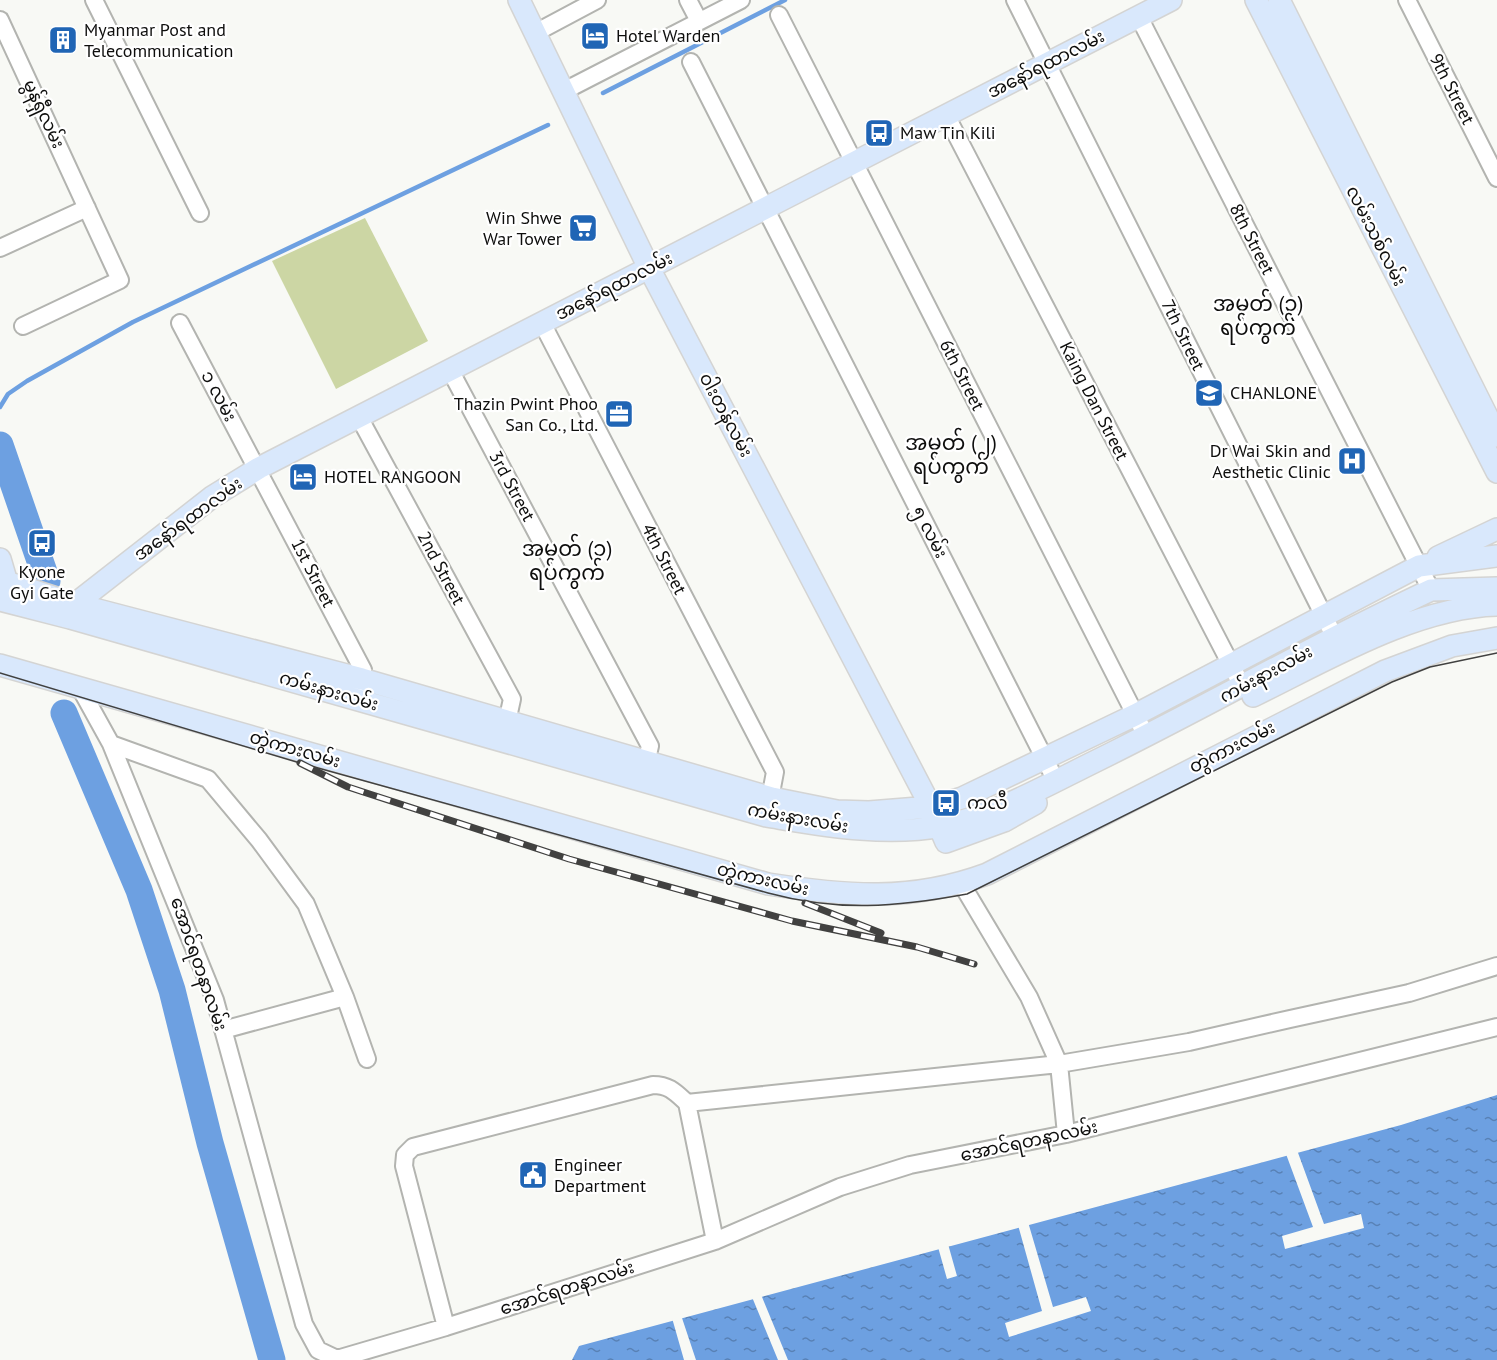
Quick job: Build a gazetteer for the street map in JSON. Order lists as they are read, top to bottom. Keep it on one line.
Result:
{"streets":{"main road":["အနော်ရထာလမ်း","လမ်းသစ်လမ်း","ဝါးတန်လမ်း","ကမ်းနားလမ်း","တွဲကားလမ်း"],"street":["9th Street","မွန်ရှီလမ်း","8th Street","7th Street","6th Street","၁ လမ်း","Kaing Dan Street","3rd Street","၅ လမ်း","4th Street","2nd Street","1st Street","အောင်ရတနာလမ်း"]},"crossings":[["အနော်ရထာလမ်း","8th Street"],["အနော်ရထာလမ်း","7th Street"],["အနော်ရထာလမ်း","6th Street"],["အနော်ရထာလမ်း","၁ လမ်း"],["အနော်ရထာလမ်း","Kaing Dan Street"],["အနော်ရထာလမ်း","ဝါးတန်လမ်း"],["အနော်ရထာလမ်း","3rd Street"],["အနော်ရထာလမ်း","၅ လမ်း"],["အနော်ရထာလမ်း","4th Street"],["အနော်ရထာလမ်း","2nd Street"],["အနော်ရထာလမ်း","1st Street"],["အနော်ရထာလမ်း","ကမ်းနားလမ်း"],["8th Street","ကမ်းနားလမ်း"],["7th Street","ကမ်းနားလမ်း"],["6th Street","ကမ်းနားလမ်း"],["၁ လမ်း","1st Street"],["Kaing Dan Street","ကမ်းနားလမ်း"],["ဝါးတန်လမ်း","ကမ်းနားလမ်း"],["3rd Street","ကမ်းနားလမ်း"],["၅ လမ်း","ကမ်းနားလမ်း"],["4th Street","ကမ်းနားလမ်း"],["2nd Street","ကမ်းနားလမ်း"],["1st Street","ကမ်းနားလမ်း"],["တွဲကားလမ်း","အောင်ရတနာလမ်း"]],"districts":["အမှတ် (၃) ရပ်ကွက်","အမှတ် (၂) ရပ်ကွက်","အမှတ် (၁) ရပ်ကွက်"],"places":{"hotel":["Hotel Warden","HOTEL RANGOON"],"building":["Myanmar Post and Telecommunication"],"bus stop":["Maw Tin Kili","Kyone Gyi Gate","ကလီ"],"supermarket":["Win Shwe War Tower"],"school or university":["CHANLONE"],"office":["Thazin Pwint Phoo San Co., Ltd."],"hospital":["Dr Wai Skin and Aesthetic Clinic"],"public building":["Engineer Department"]}}
